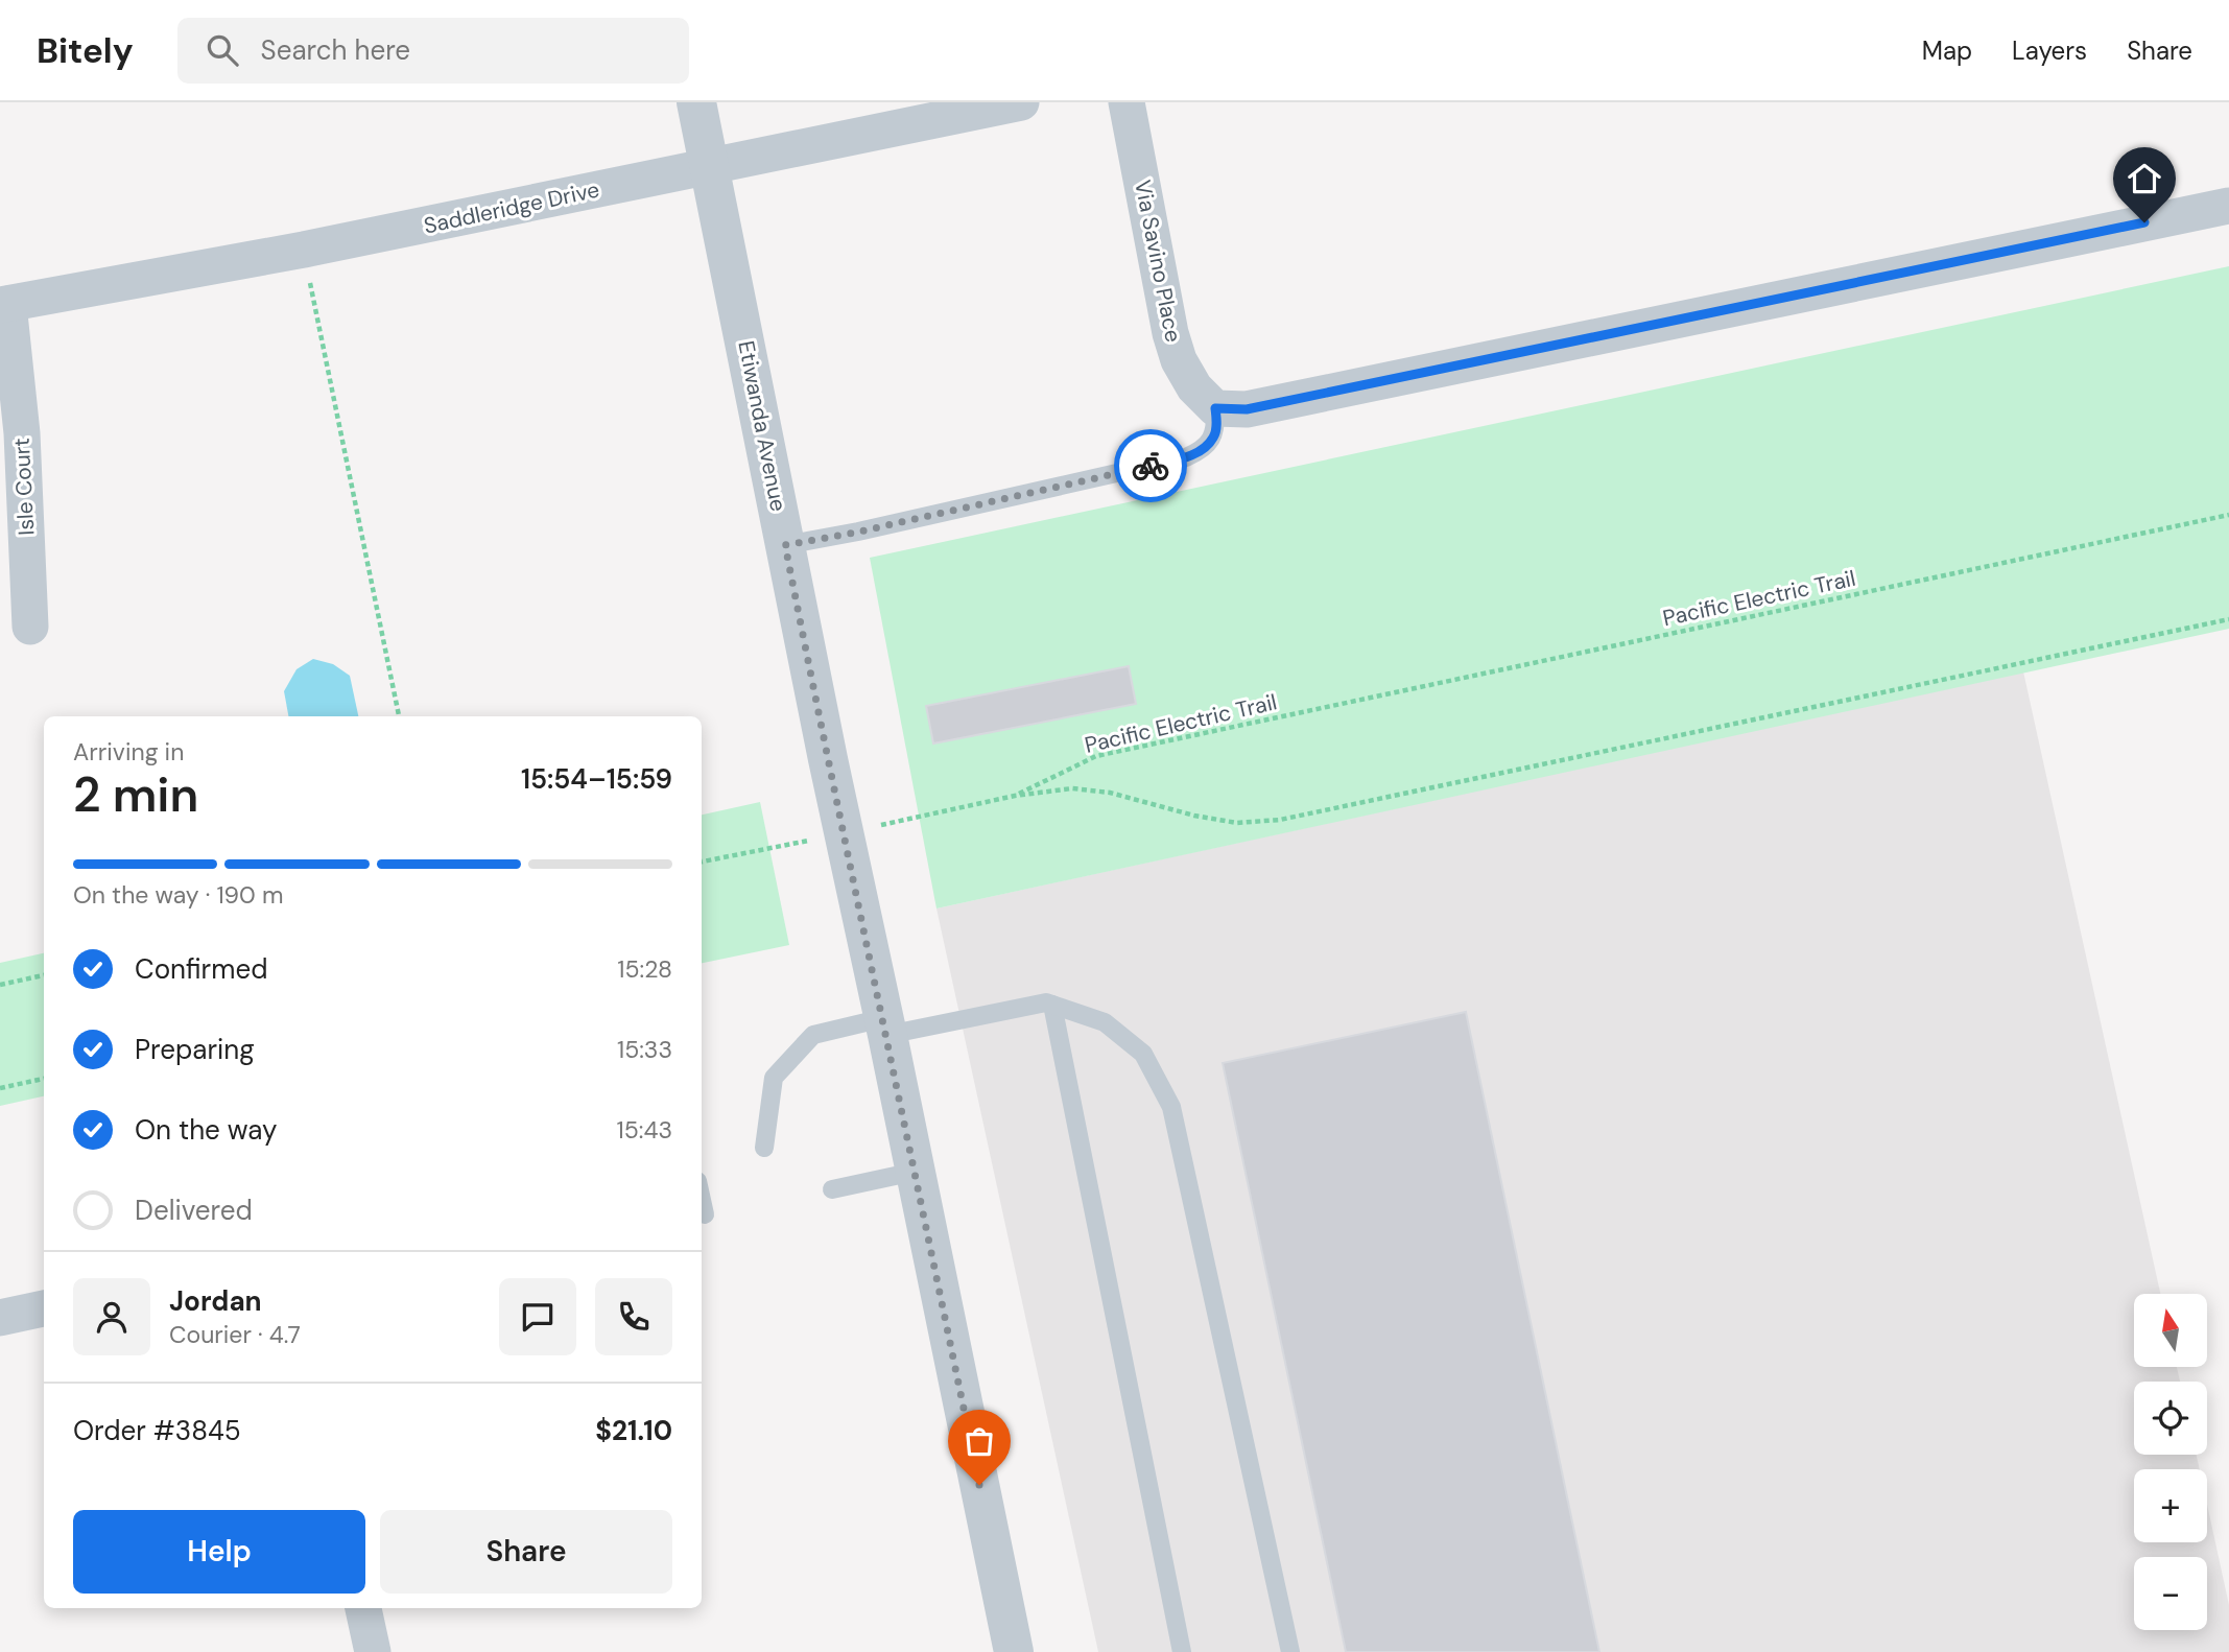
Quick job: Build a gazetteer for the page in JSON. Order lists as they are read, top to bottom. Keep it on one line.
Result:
{"streets":{"street":["Saddleridge Drive","Via Savino Place","Etiwanda Avenue","Isle Court"],"path":["Pacific Electric Trail"]},"crossings":[["Saddleridge Drive","Etiwanda Avenue"],["Saddleridge Drive","Isle Court"]],"north":"top","page":{"header":"Bitely","search":"Search here","nav":["Map","Layers","Share"],"heading":["2 min","Arriving in","15:54–15:59"],"panel":["Jordan","Courier · 4.7","Order #3845","$21.10"],"bar":"On the way · 190 m","list":[["Confirmed","15:28"],["Preparing","15:33"],["On the way","15:43"],"Delivered"],"map_buttons":["+","−"],"buttons":["Help","Share"]}}
